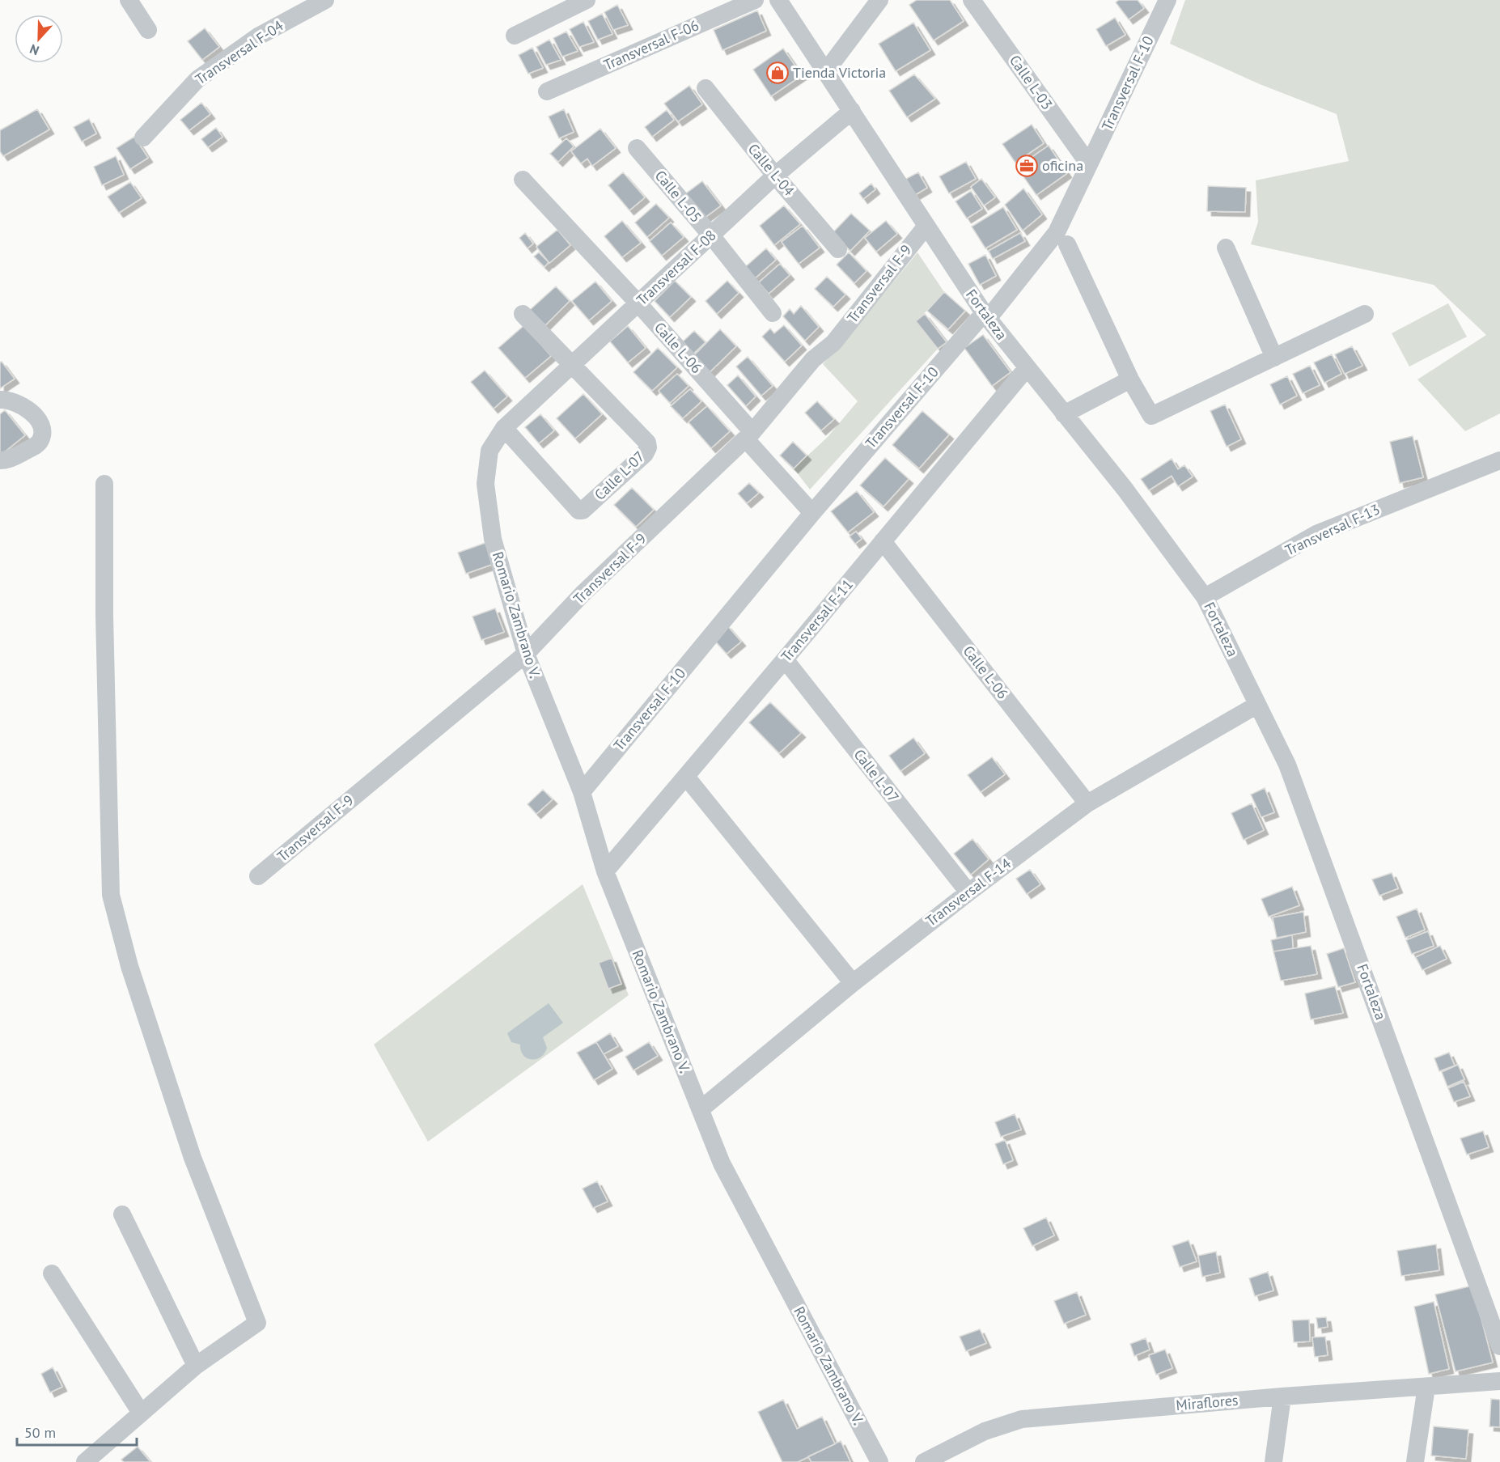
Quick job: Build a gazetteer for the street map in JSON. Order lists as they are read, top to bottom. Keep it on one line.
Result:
{"streets":{"street":["Transversal F-06","Transversal F-04","Calle L-03","Transversal F-10","Calle L-04","Calle L-05","Transversal F-08","Transversal F-9","Fortaleza","Calle L-06","Calle L-07","Transversal F-13","Romario Zambrano V.","Transversal F-11","Transversal F-14","Miraflores"]},"crossings":[["Calle L-03","Transversal F-10"],["Transversal F-10","Fortaleza"],["Transversal F-10","Calle L-06"],["Transversal F-10","Romario Zambrano V."],["Calle L-04","Transversal F-08"],["Calle L-05","Transversal F-08"],["Transversal F-08","Fortaleza"],["Transversal F-08","Calle L-06"],["Transversal F-08","Calle L-07"],["Transversal F-08","Romario Zambrano V."],["Transversal F-9","Fortaleza"],["Transversal F-9","Calle L-06"],["Transversal F-9","Romario Zambrano V."],["Fortaleza","Transversal F-13"],["Fortaleza","Transversal F-11"],["Fortaleza","Transversal F-14"],["Calle L-06","Transversal F-11"],["Calle L-06","Transversal F-14"],["Calle L-07","Romario Zambrano V."],["Calle L-07","Transversal F-11"],["Calle L-07","Transversal F-14"],["Romario Zambrano V.","Transversal F-11"],["Romario Zambrano V.","Transversal F-14"]],"places":{"shop":["Tienda Victoria"],"office":["oficina"]},"scale_bar":"50 m","north":"bottom"}
